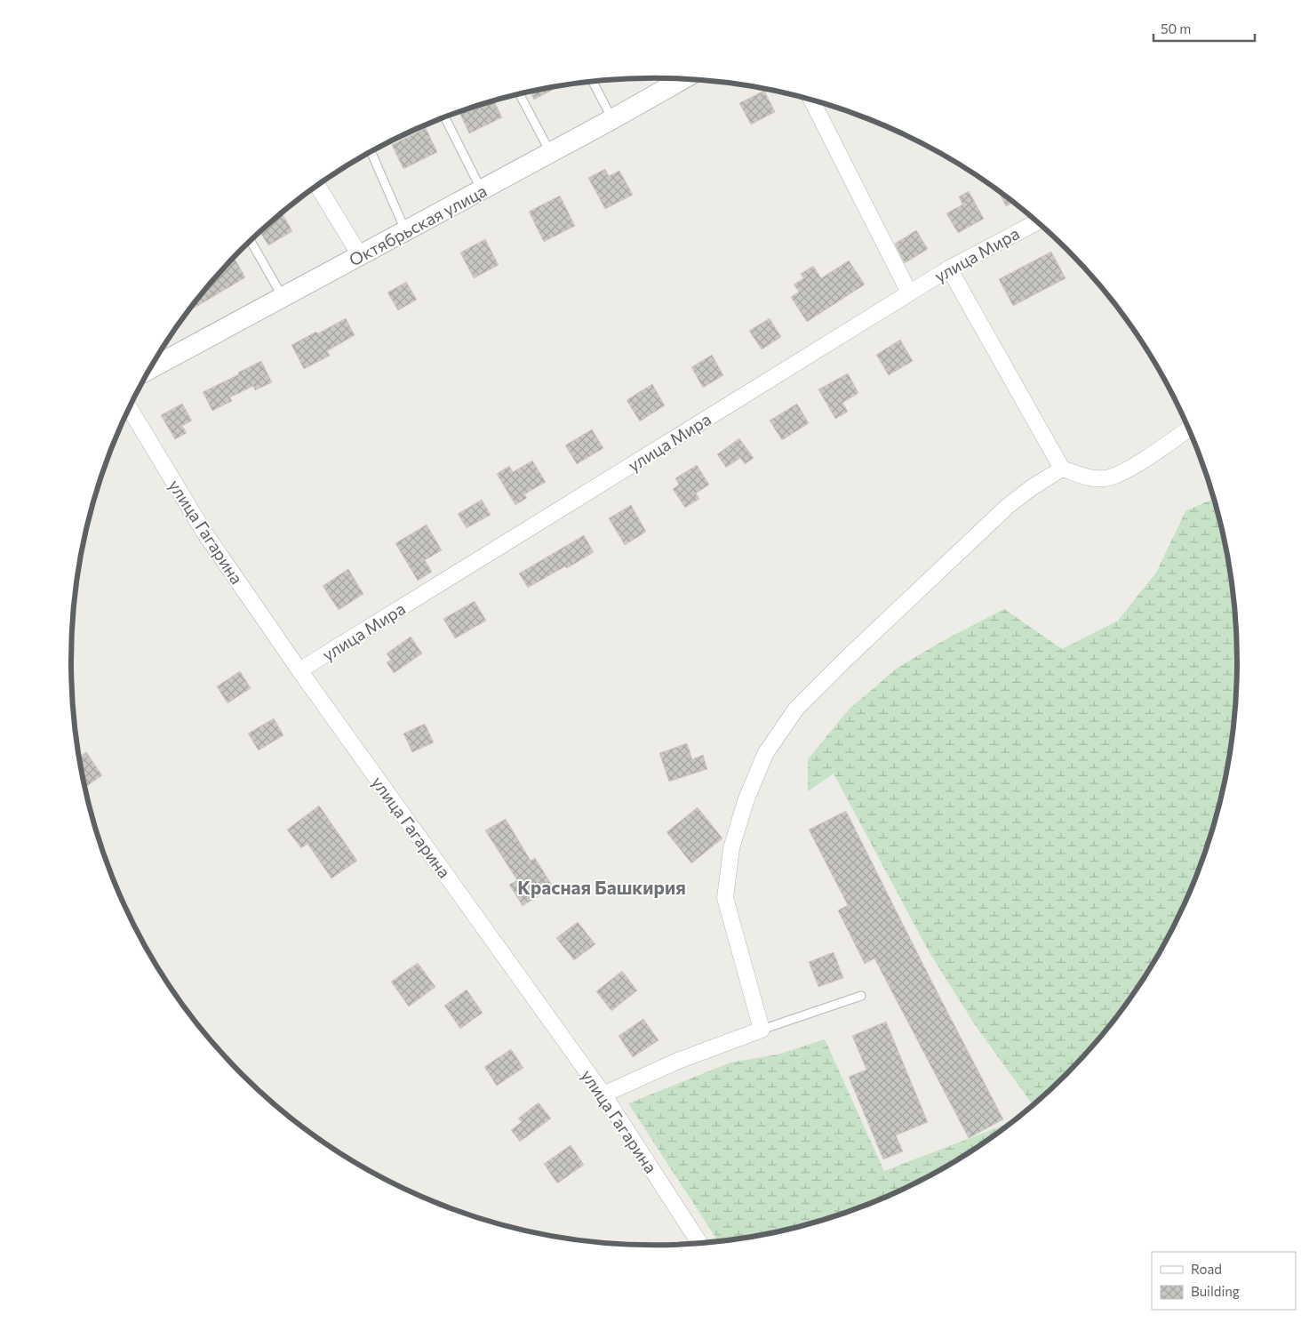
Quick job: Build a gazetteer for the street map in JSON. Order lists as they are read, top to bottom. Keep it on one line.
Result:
{"streets":{"street":["Октябрьская улица","улица Мира","улица Гагарина"]},"crossings":[["улица Мира","улица Гагарина"]],"districts":["Красная Башкирия"],"legend":["Road","Building"],"scale_bar":"50 m"}
